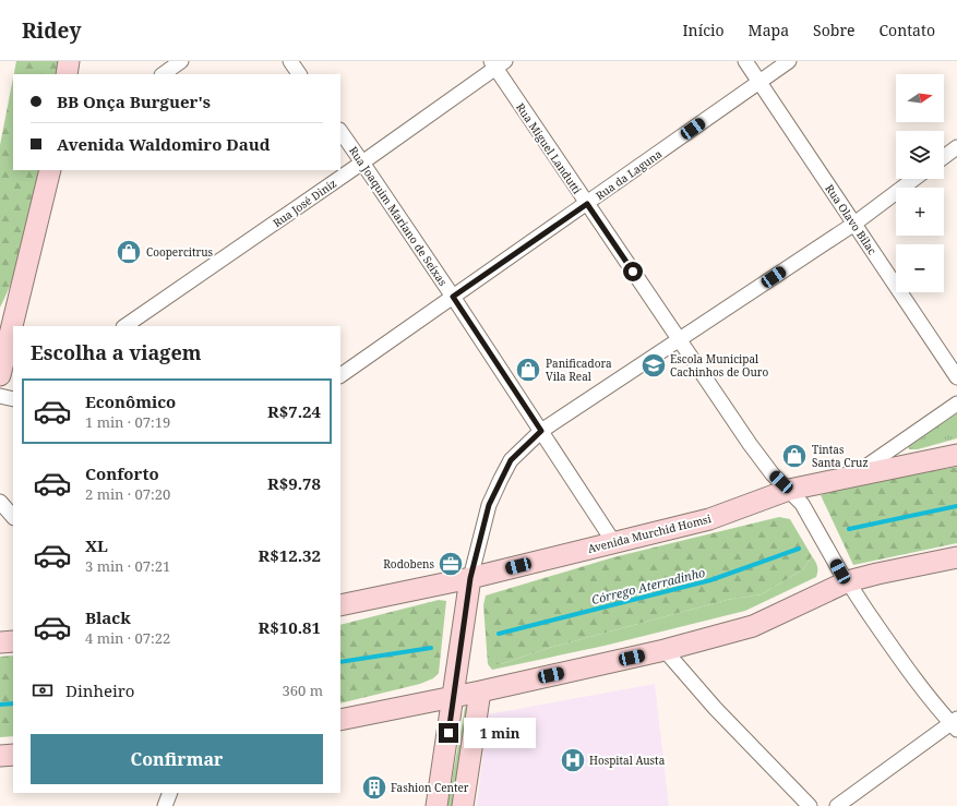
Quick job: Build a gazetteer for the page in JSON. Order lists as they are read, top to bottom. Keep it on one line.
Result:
{"streets":{"main road":["Avenida Murchid Homsi"],"street":["Rua Miguel Landutti","Rua da Laguna","Rua José Diniz","Rua Joaquim Mariano de Seixas","Rua Olavo Bilac"]},"crossings":[["Rua Miguel Landutti","Rua da Laguna"],["Rua Miguel Landutti","Rua José Diniz"],["Rua Miguel Landutti","Avenida Murchid Homsi"],["Rua da Laguna","Rua Joaquim Mariano de Seixas"],["Rua da Laguna","Rua Olavo Bilac"],["Rua José Diniz","Rua Joaquim Mariano de Seixas"],["Rua Joaquim Mariano de Seixas","Avenida Murchid Homsi"]],"water":["Córrego Aterradinho"],"places":{"shop":["Coopercitrus","Panificadora Vila Real","Tintas Santa Cruz"],"school or university":["Escola Municipal Cachinhos de Ouro"],"office":["Rodobens"],"hospital":["Hospital Austa"],"building":["Fashion Center"]},"north":"right","page":{"header":"Ridey","nav":["Início","Mapa","Sobre","Contato"],"map_buttons":["+","−"],"banner":["BB Onça Burguer's","Avenida Waldomiro Daud"],"heading":"Escolha a viagem","list":[{"name":"Econômico","note":"1 min · 07:19","value":"R$7.24"},{"name":"Conforto","note":"2 min · 07:20","value":"R$9.78"},{"name":"XL","note":"3 min · 07:21","value":"R$12.32"},{"name":"Black","note":"4 min · 07:22","value":"R$10.81"}],"pay":["Dinheiro","360 m"],"bubble":"1 min","buttons":"Confirmar"}}
